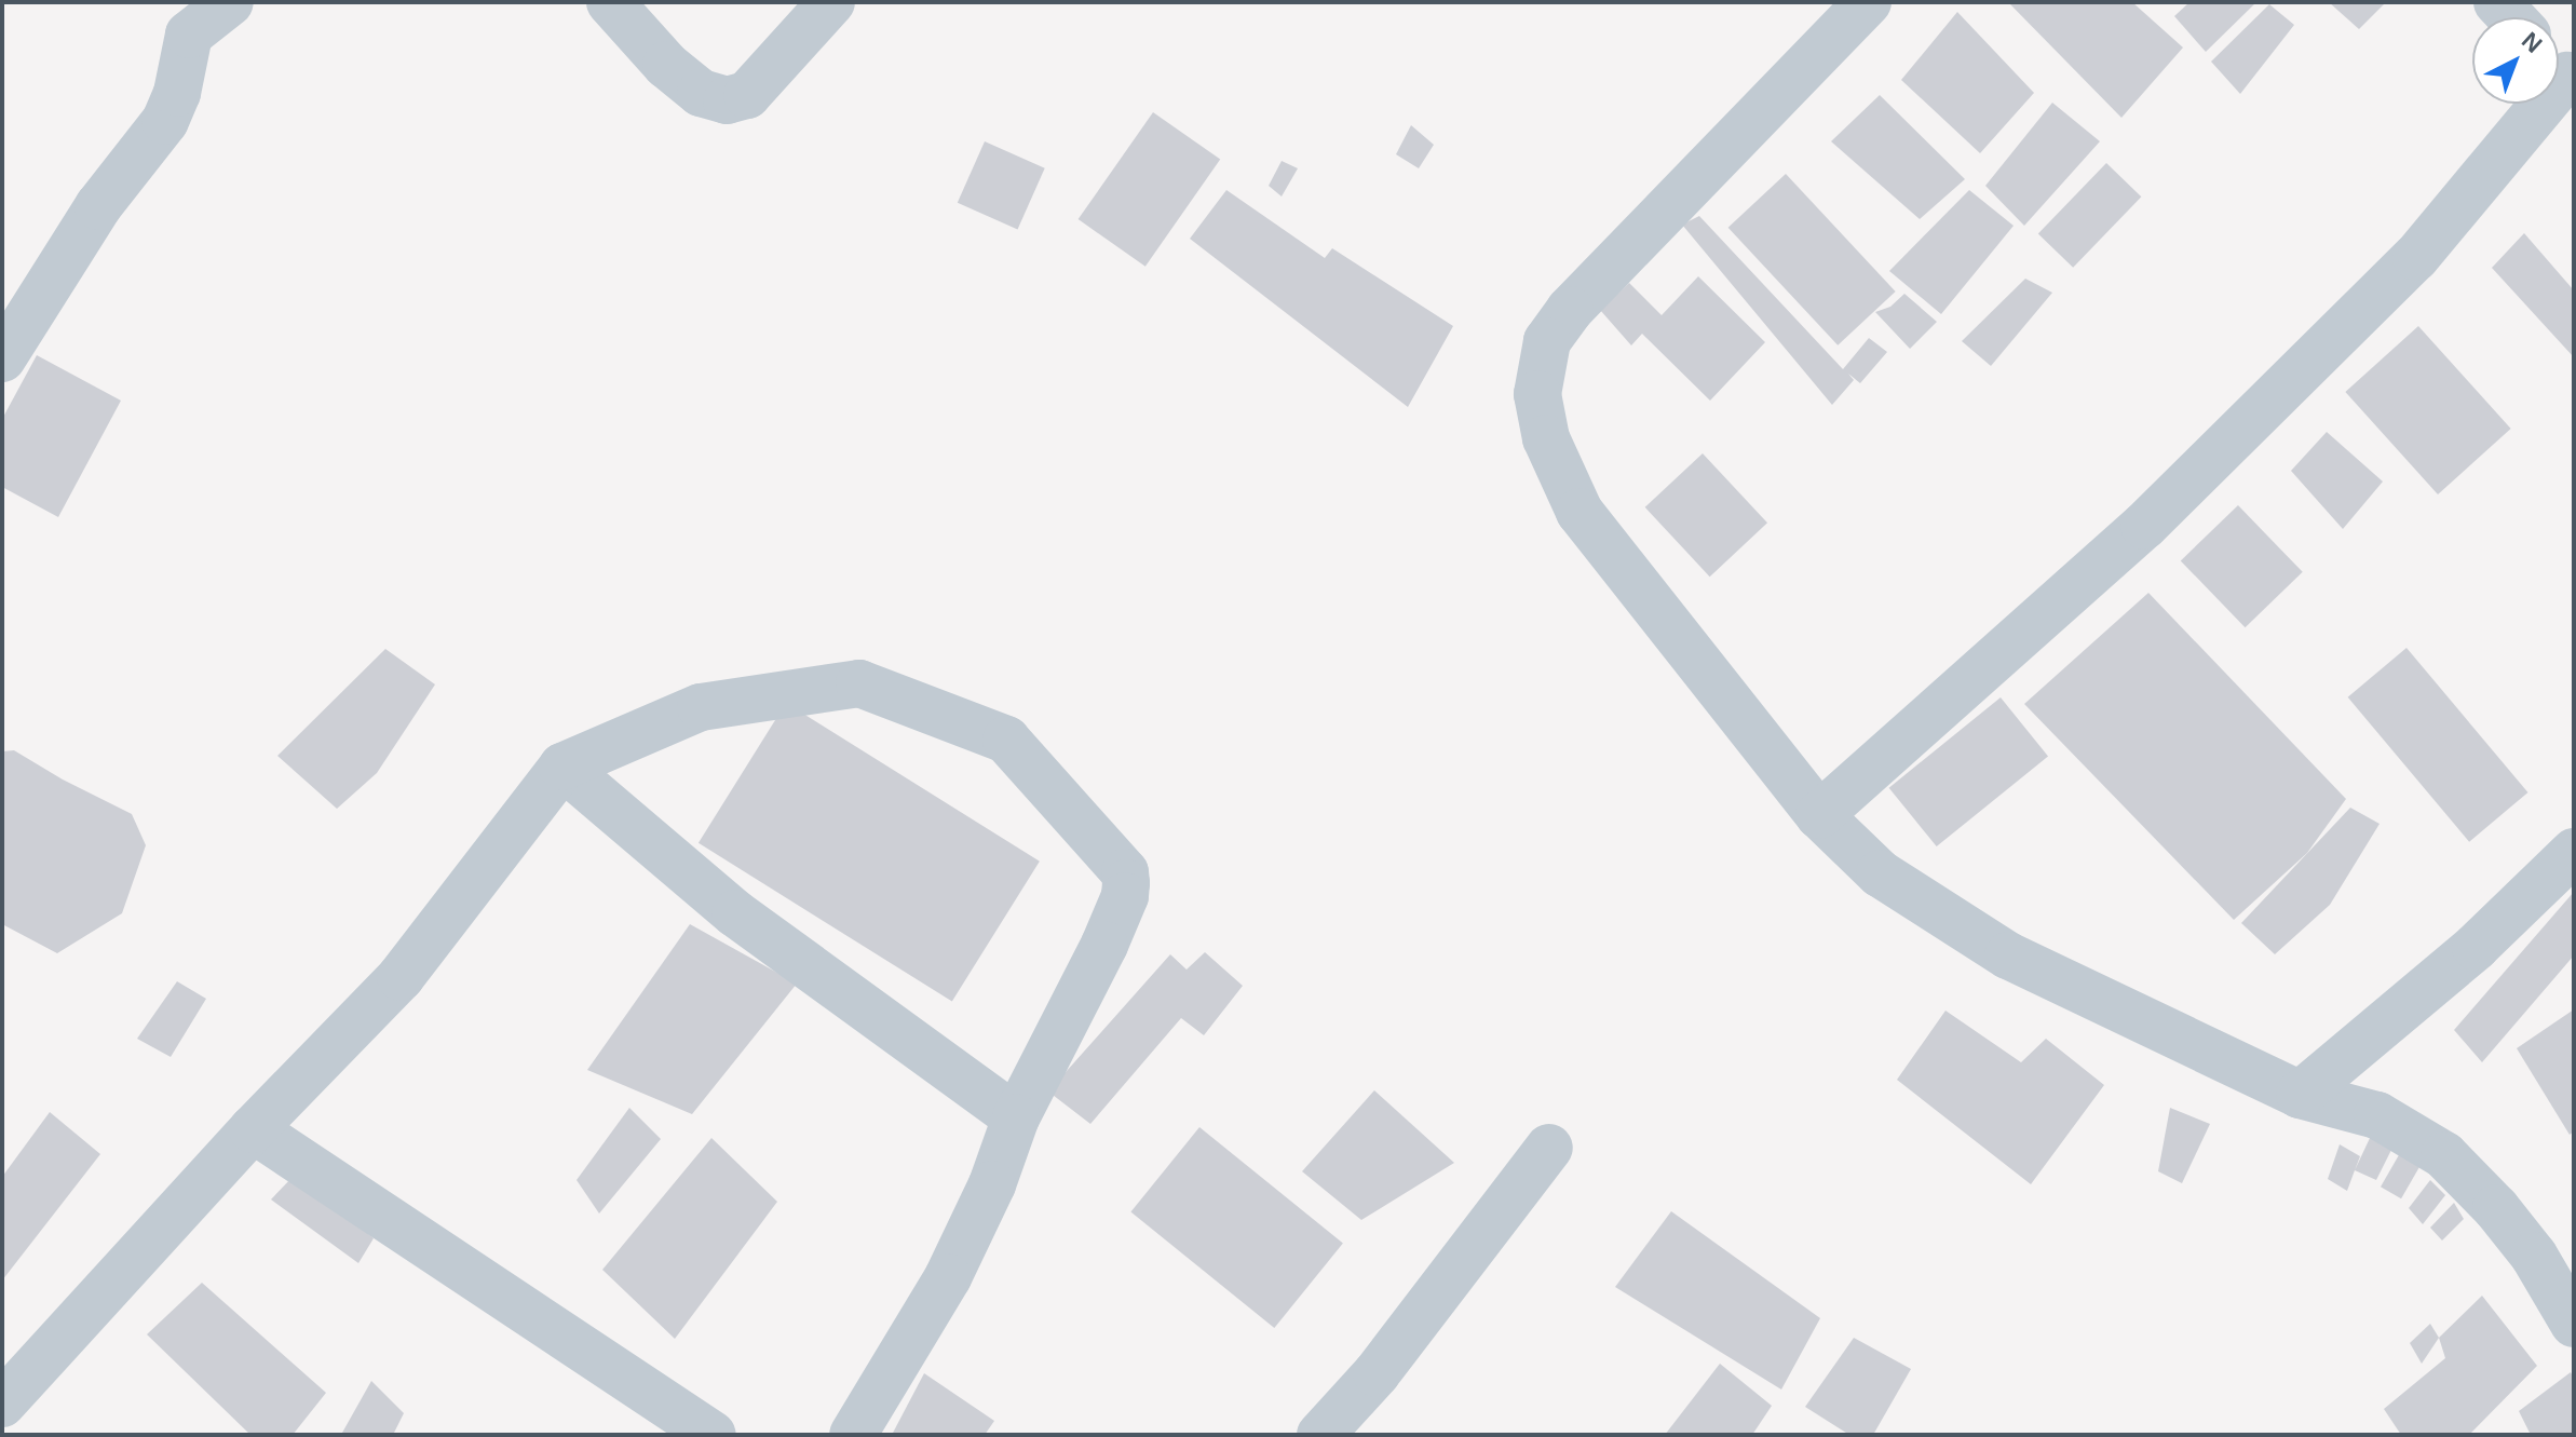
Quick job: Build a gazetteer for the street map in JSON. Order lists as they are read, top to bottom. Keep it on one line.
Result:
{"north":"top right"}
